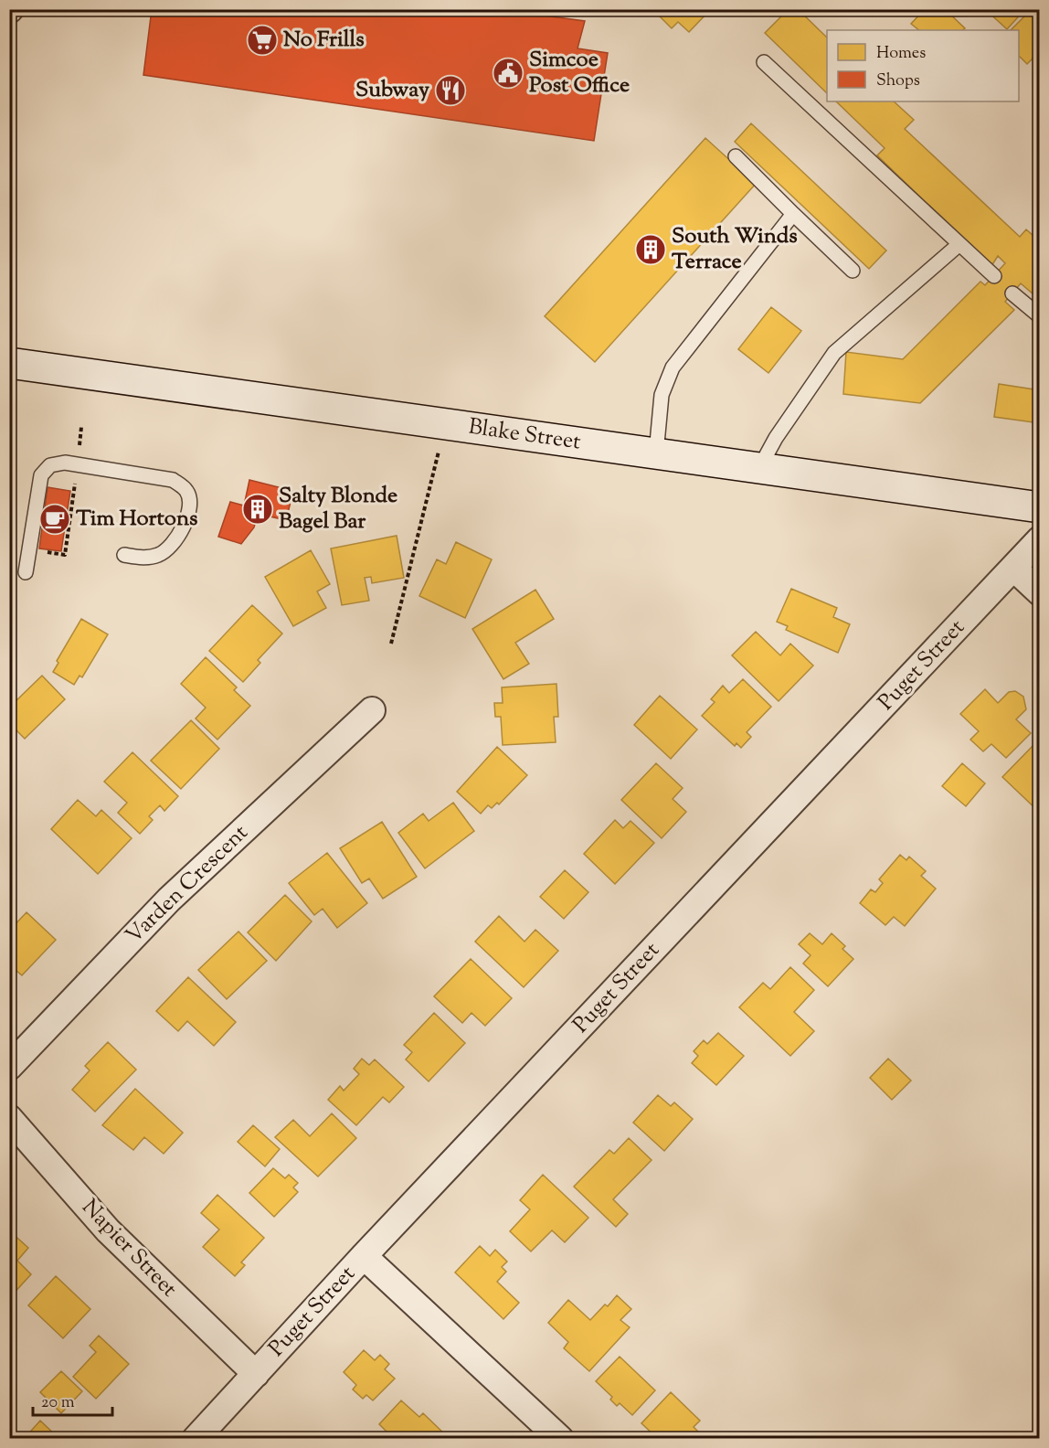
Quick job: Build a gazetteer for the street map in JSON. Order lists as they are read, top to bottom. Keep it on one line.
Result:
{"streets":{"main road":["Blake Street"],"street":["Puget Street","Varden Crescent","Napier Street"]},"crossings":[["Puget Street","Napier Street"]],"places":{"supermarket":["No Frills"],"public building":["Simcoe Post Office"],"restaurant":["Subway"],"building":["South Winds Terrace","Salty Blonde Bagel Bar"],"cafe":["Tim Hortons"]},"legend":["Homes","Shops"],"scale_bar":"20 m"}
